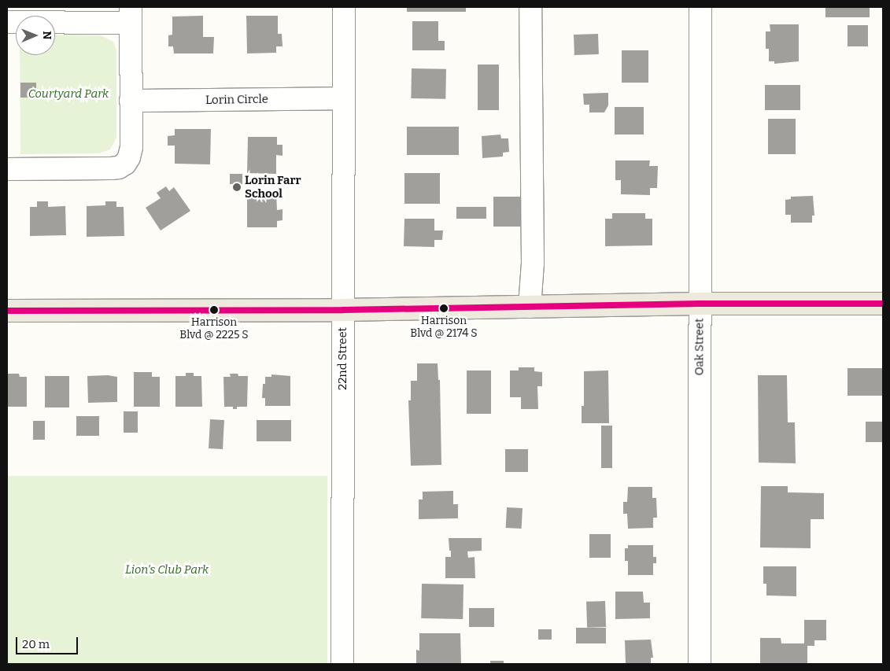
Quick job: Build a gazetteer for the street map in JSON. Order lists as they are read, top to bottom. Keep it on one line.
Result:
{"streets":{"street":["Lorin Circle","Oak Street","22nd Street"]},"crossings":[["Lorin Circle","22nd Street"]],"parks":["Courtyard Park","Lion's Club Park"],"places":["Lorin Farr School","Harrison Blvd @ 2174 S","Harrison Blvd @ 2225 S"],"scale_bar":"20 m","north":"right"}
